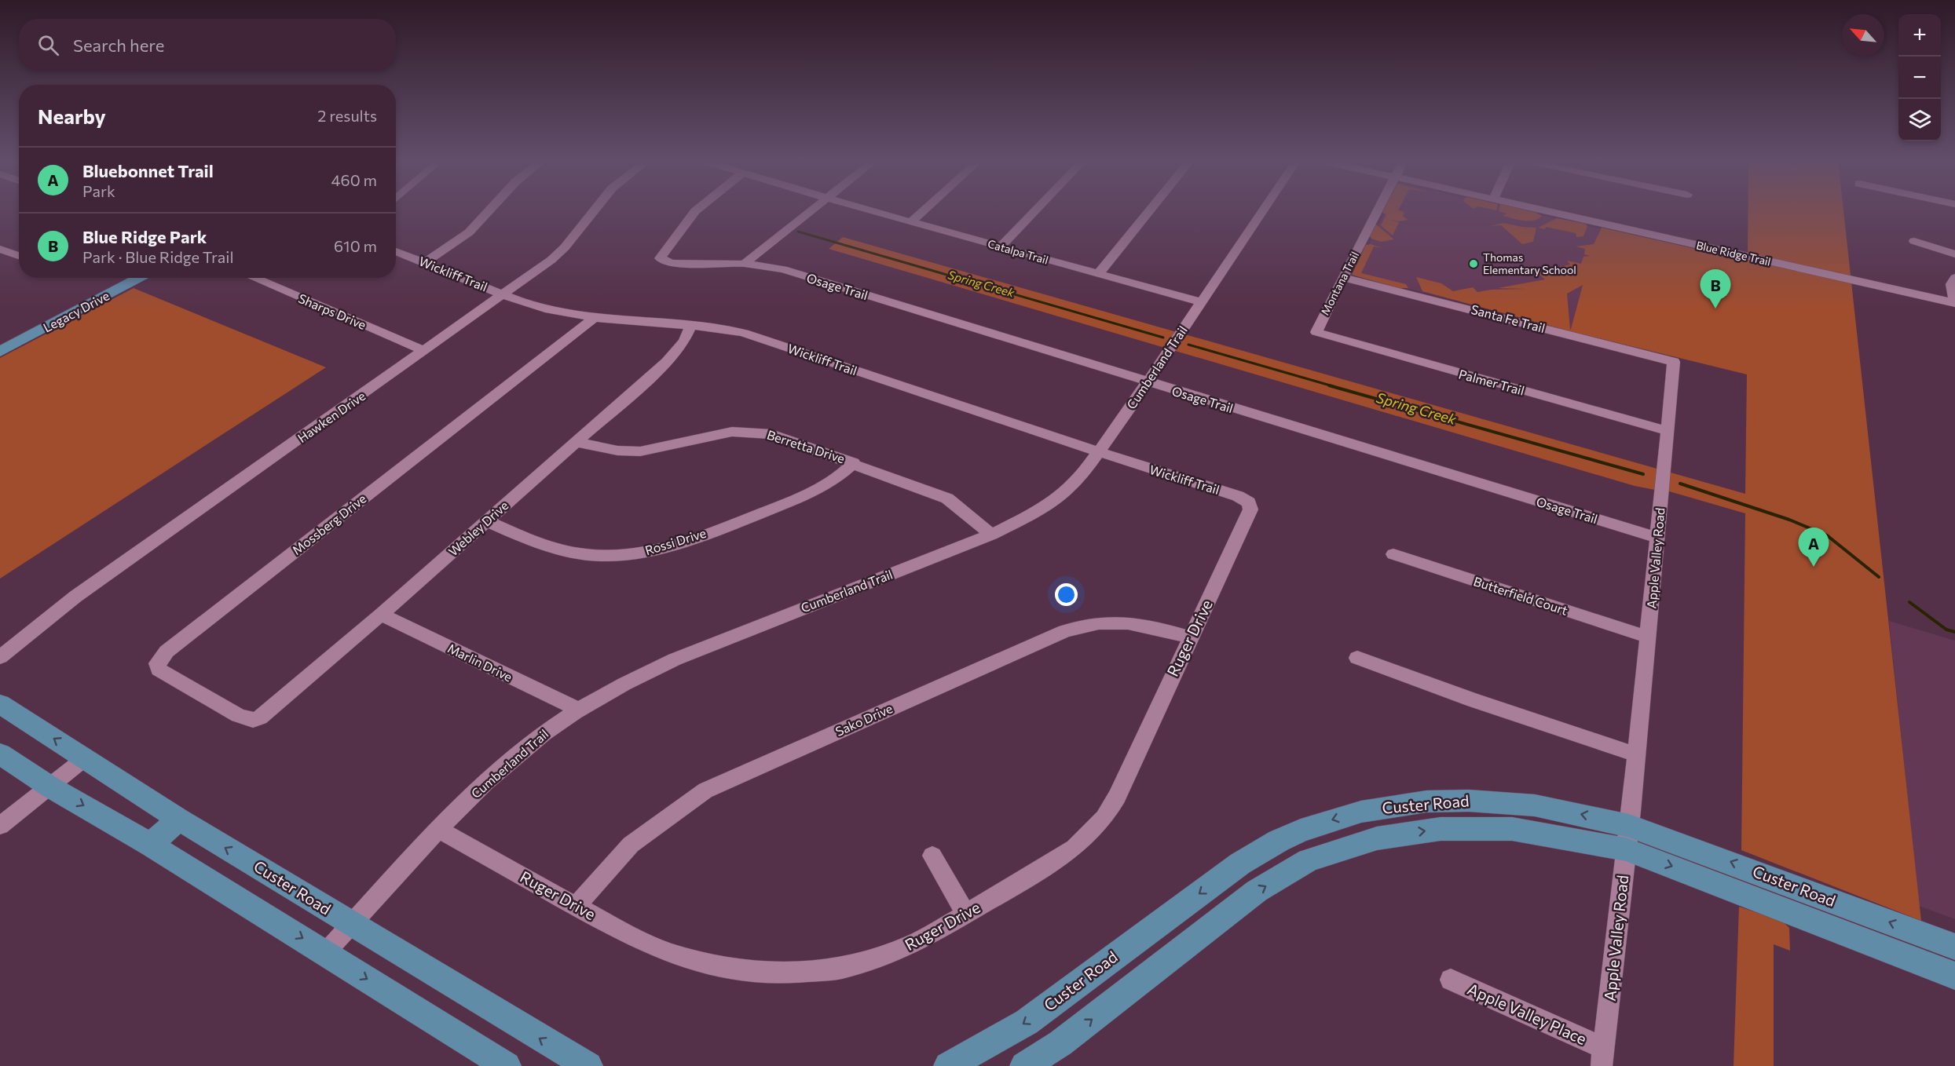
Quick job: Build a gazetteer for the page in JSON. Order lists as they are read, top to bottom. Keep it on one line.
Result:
{"streets":{"main road":["Legacy Drive","Custer Road"],"street":["Catalpa Trail","Blue Ridge Trail","Wickliff Trail","Montana Trail","Osage Trail","Sharps Drive","Santa Fe Trail","Cumberland Trail","Palmer Trail","Hawken Drive","Berretta Drive","Mossberg Drive","Webley Drive","Rossi Drive","Apple Valley Road","Butterfield Court","Ruger Drive","Marlin Drive","Sako Drive","Apple Valley Place"]},"crossings":[["Catalpa Trail","Cumberland Trail"],["Wickliff Trail","Cumberland Trail"],["Wickliff Trail","Hawken Drive"],["Wickliff Trail","Mossberg Drive"],["Wickliff Trail","Webley Drive"],["Wickliff Trail","Ruger Drive"],["Montana Trail","Santa Fe Trail"],["Montana Trail","Palmer Trail"],["Osage Trail","Cumberland Trail"],["Osage Trail","Apple Valley Road"],["Sharps Drive","Hawken Drive"],["Santa Fe Trail","Apple Valley Road"],["Cumberland Trail","Berretta Drive"],["Cumberland Trail","Ruger Drive"],["Cumberland Trail","Marlin Drive"],["Cumberland Trail","Custer Road"],["Palmer Trail","Apple Valley Road"],["Berretta Drive","Webley Drive"],["Berretta Drive","Rossi Drive"],["Mossberg Drive","Webley Drive"],["Webley Drive","Rossi Drive"],["Webley Drive","Marlin Drive"],["Apple Valley Road","Butterfield Court"],["Apple Valley Road","Custer Road"],["Apple Valley Road","Apple Valley Place"],["Ruger Drive","Sako Drive"]],"water":["Spring Creek"],"places":["Thomas Elementary School"],"north":"top left","page":{"map_buttons":["+","−"],"search":"Search here","heading":["Nearby","2 results"],"list":[{"mark":"A","name":"Bluebonnet Trail","note":"Park","value":"460 m"},{"mark":"B","name":"Blue Ridge Park","note":"Park · Blue Ridge Trail","value":"610 m"}],"pins":["B","A"]}}
